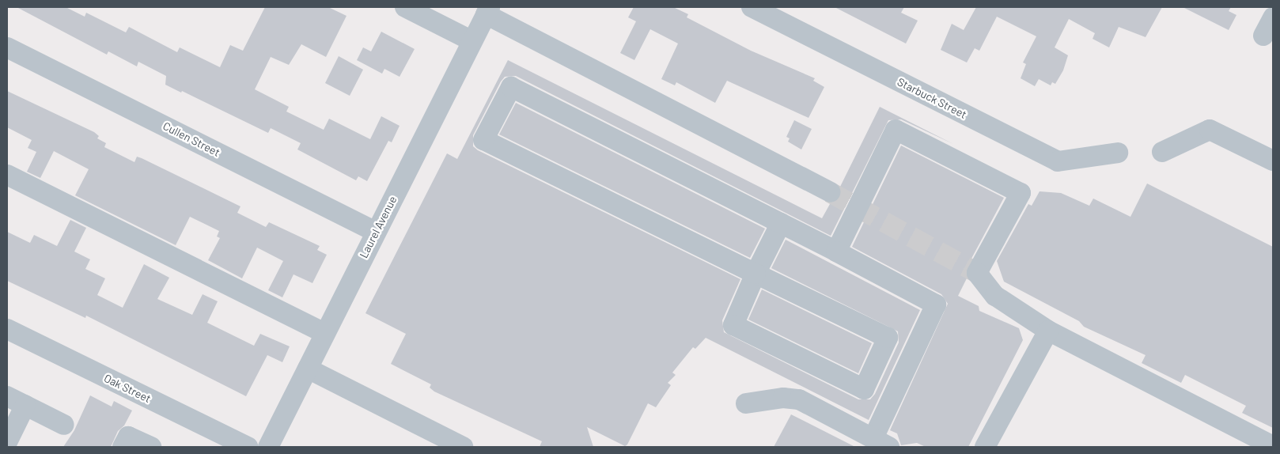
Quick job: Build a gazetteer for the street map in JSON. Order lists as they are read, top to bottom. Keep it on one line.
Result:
{"streets":{"street":["Starbuck Street","Cullen Street","Laurel Avenue","Oak Street"]},"crossings":[["Cullen Street","Laurel Avenue"]]}
